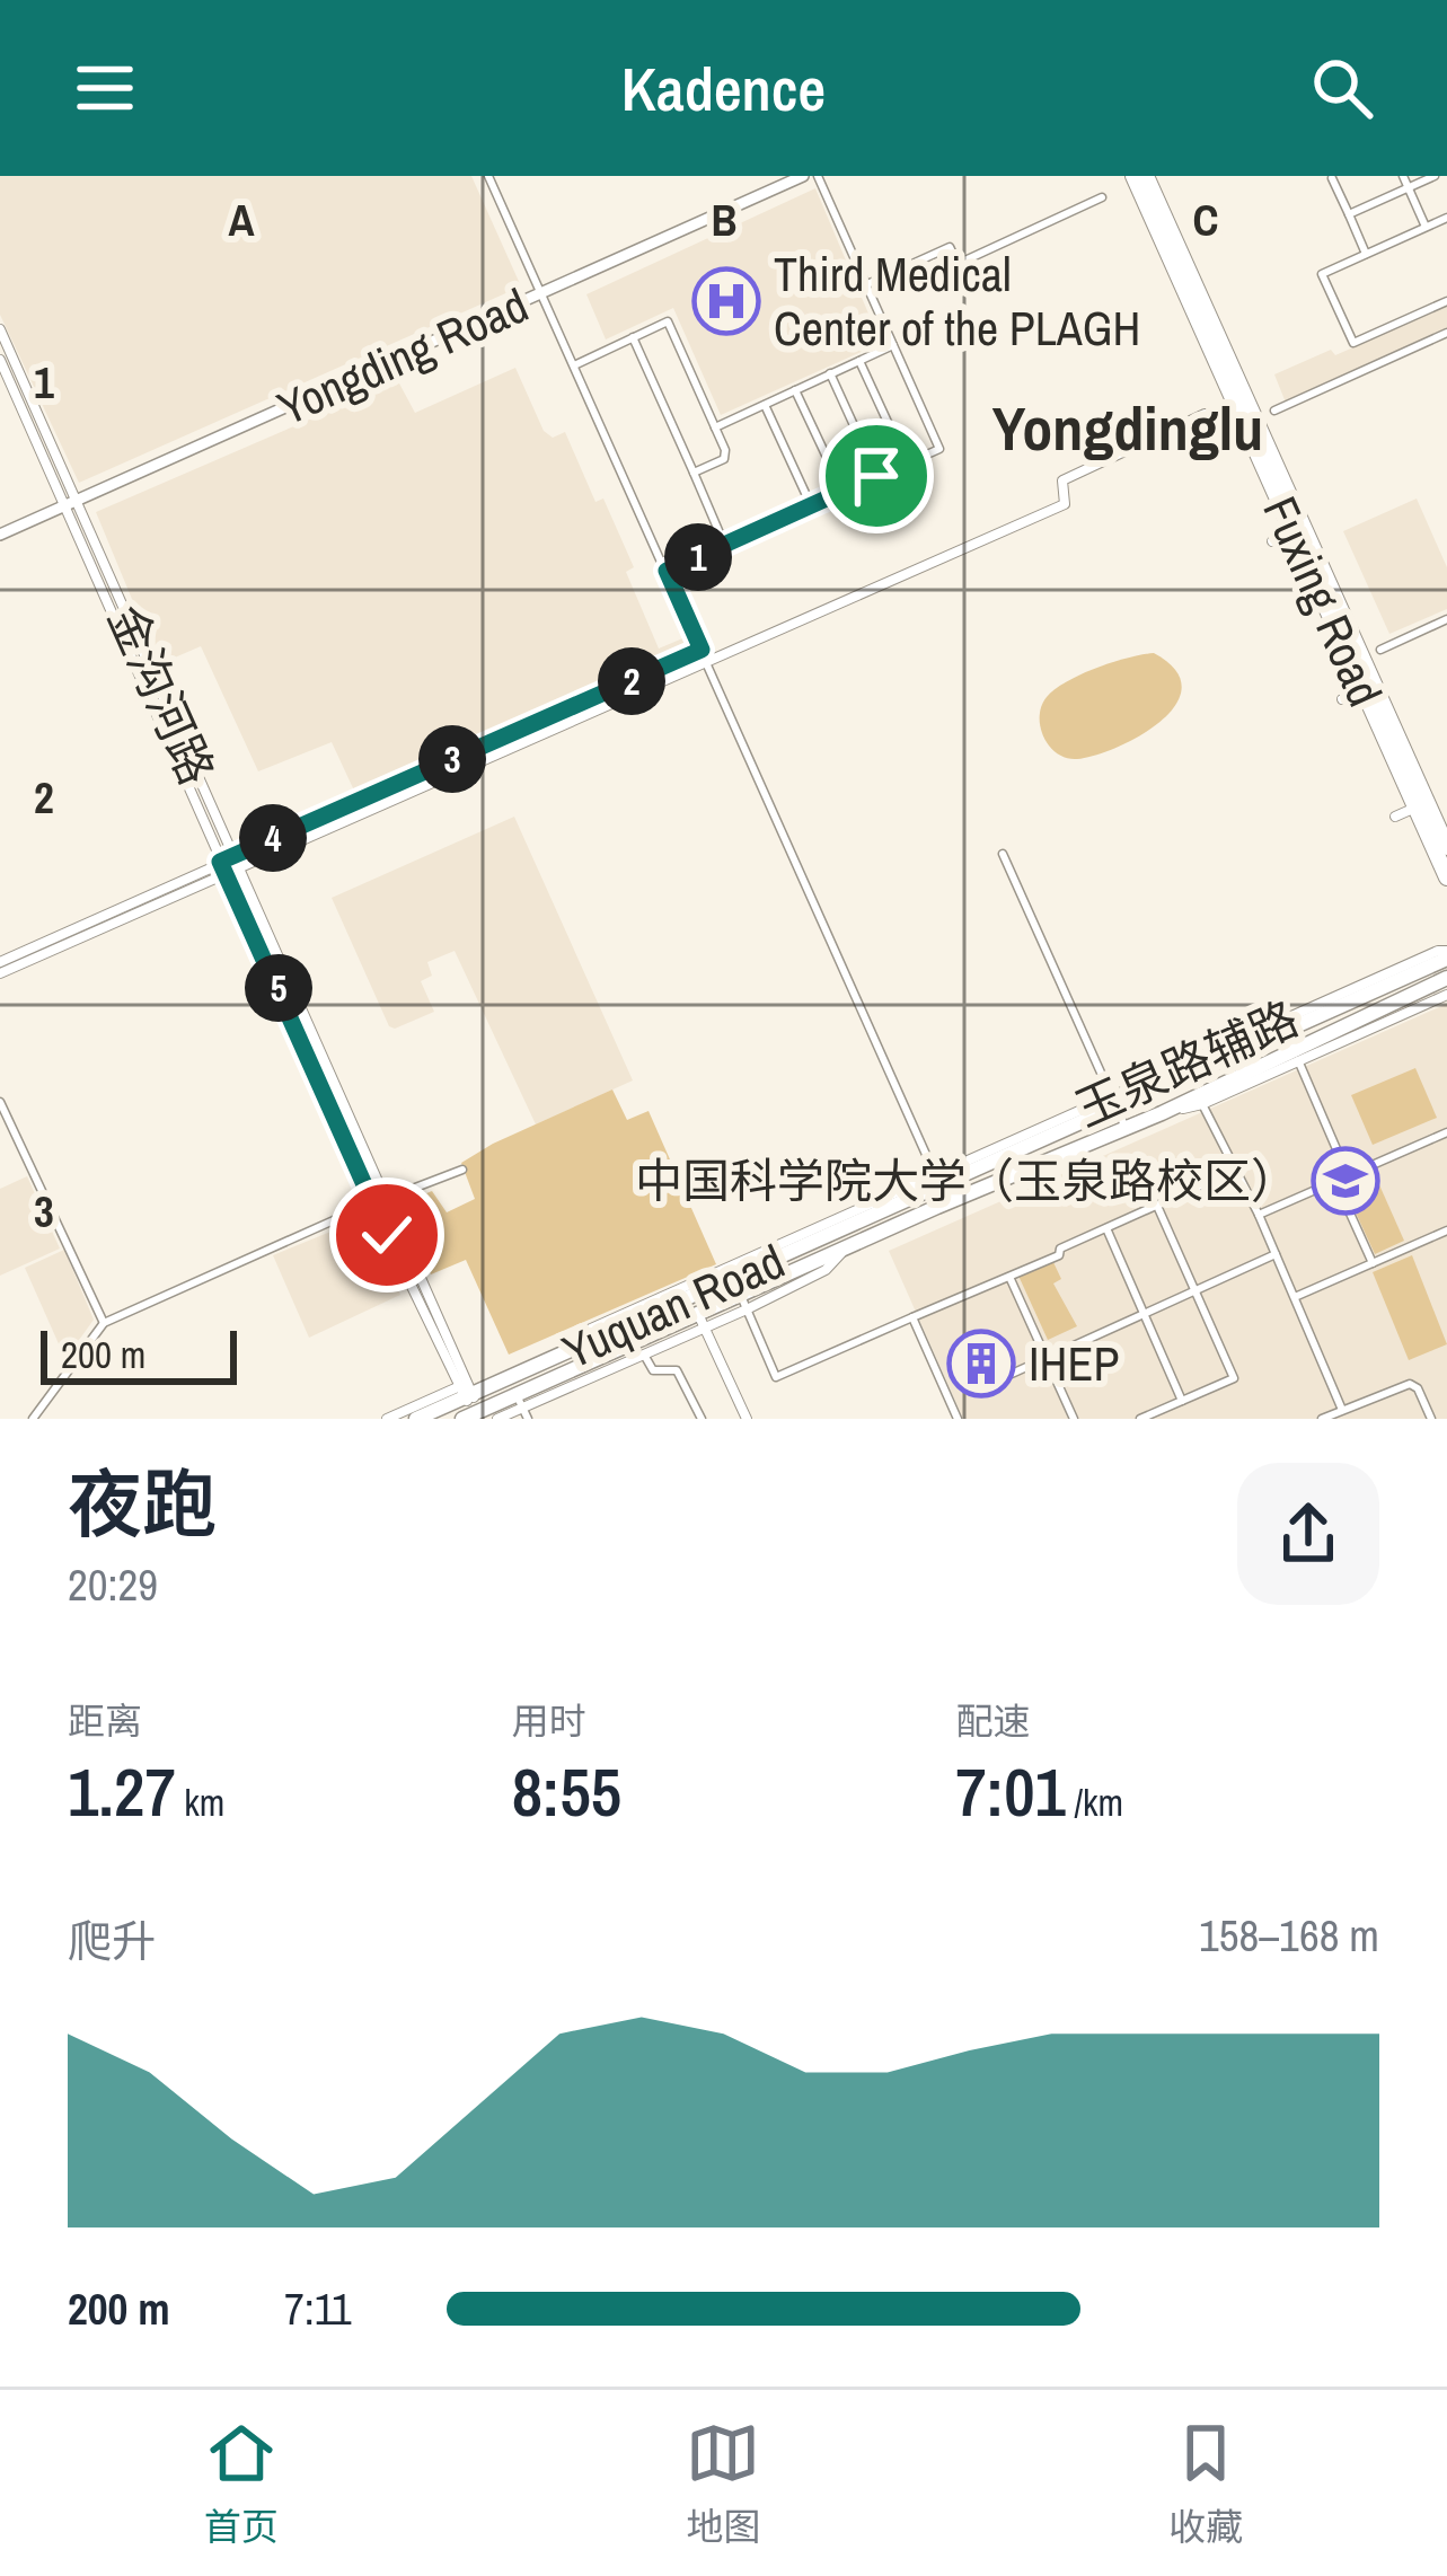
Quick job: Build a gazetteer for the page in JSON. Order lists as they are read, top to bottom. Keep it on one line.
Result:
{"streets":{"highway":["Fuxing Road"],"main road":["Yongding Road","Yuquan Road"],"street":["金沟河路"]},"crossings":[["Yongding Road","金沟河路"],["金沟河路","Yuquan Road"]],"districts":["Yongdinglu"],"places":{"hospital":["Third Medical Center of the PLAGH"],"school or university":["中国科学院大学（玉泉路校区）"],"building":["IHEP"]},"scale_bar":"200 m","page":{"header":"Kadence","pins":["1","2","3","4","5"],"scale":"200 m","heading":["夜跑","20:29"],"stats":[["距离","1.27 km"],["用时","8:55"],["配速","7:01 /km"]],"chart":["爬升","158–168 m"],"list":[{"name":"200 m","note":"7:11"}],"tabs":["首页","地图","收藏"]},"grid":{"columns":["A","B","C"],"rows":["1","2","3"]}}
